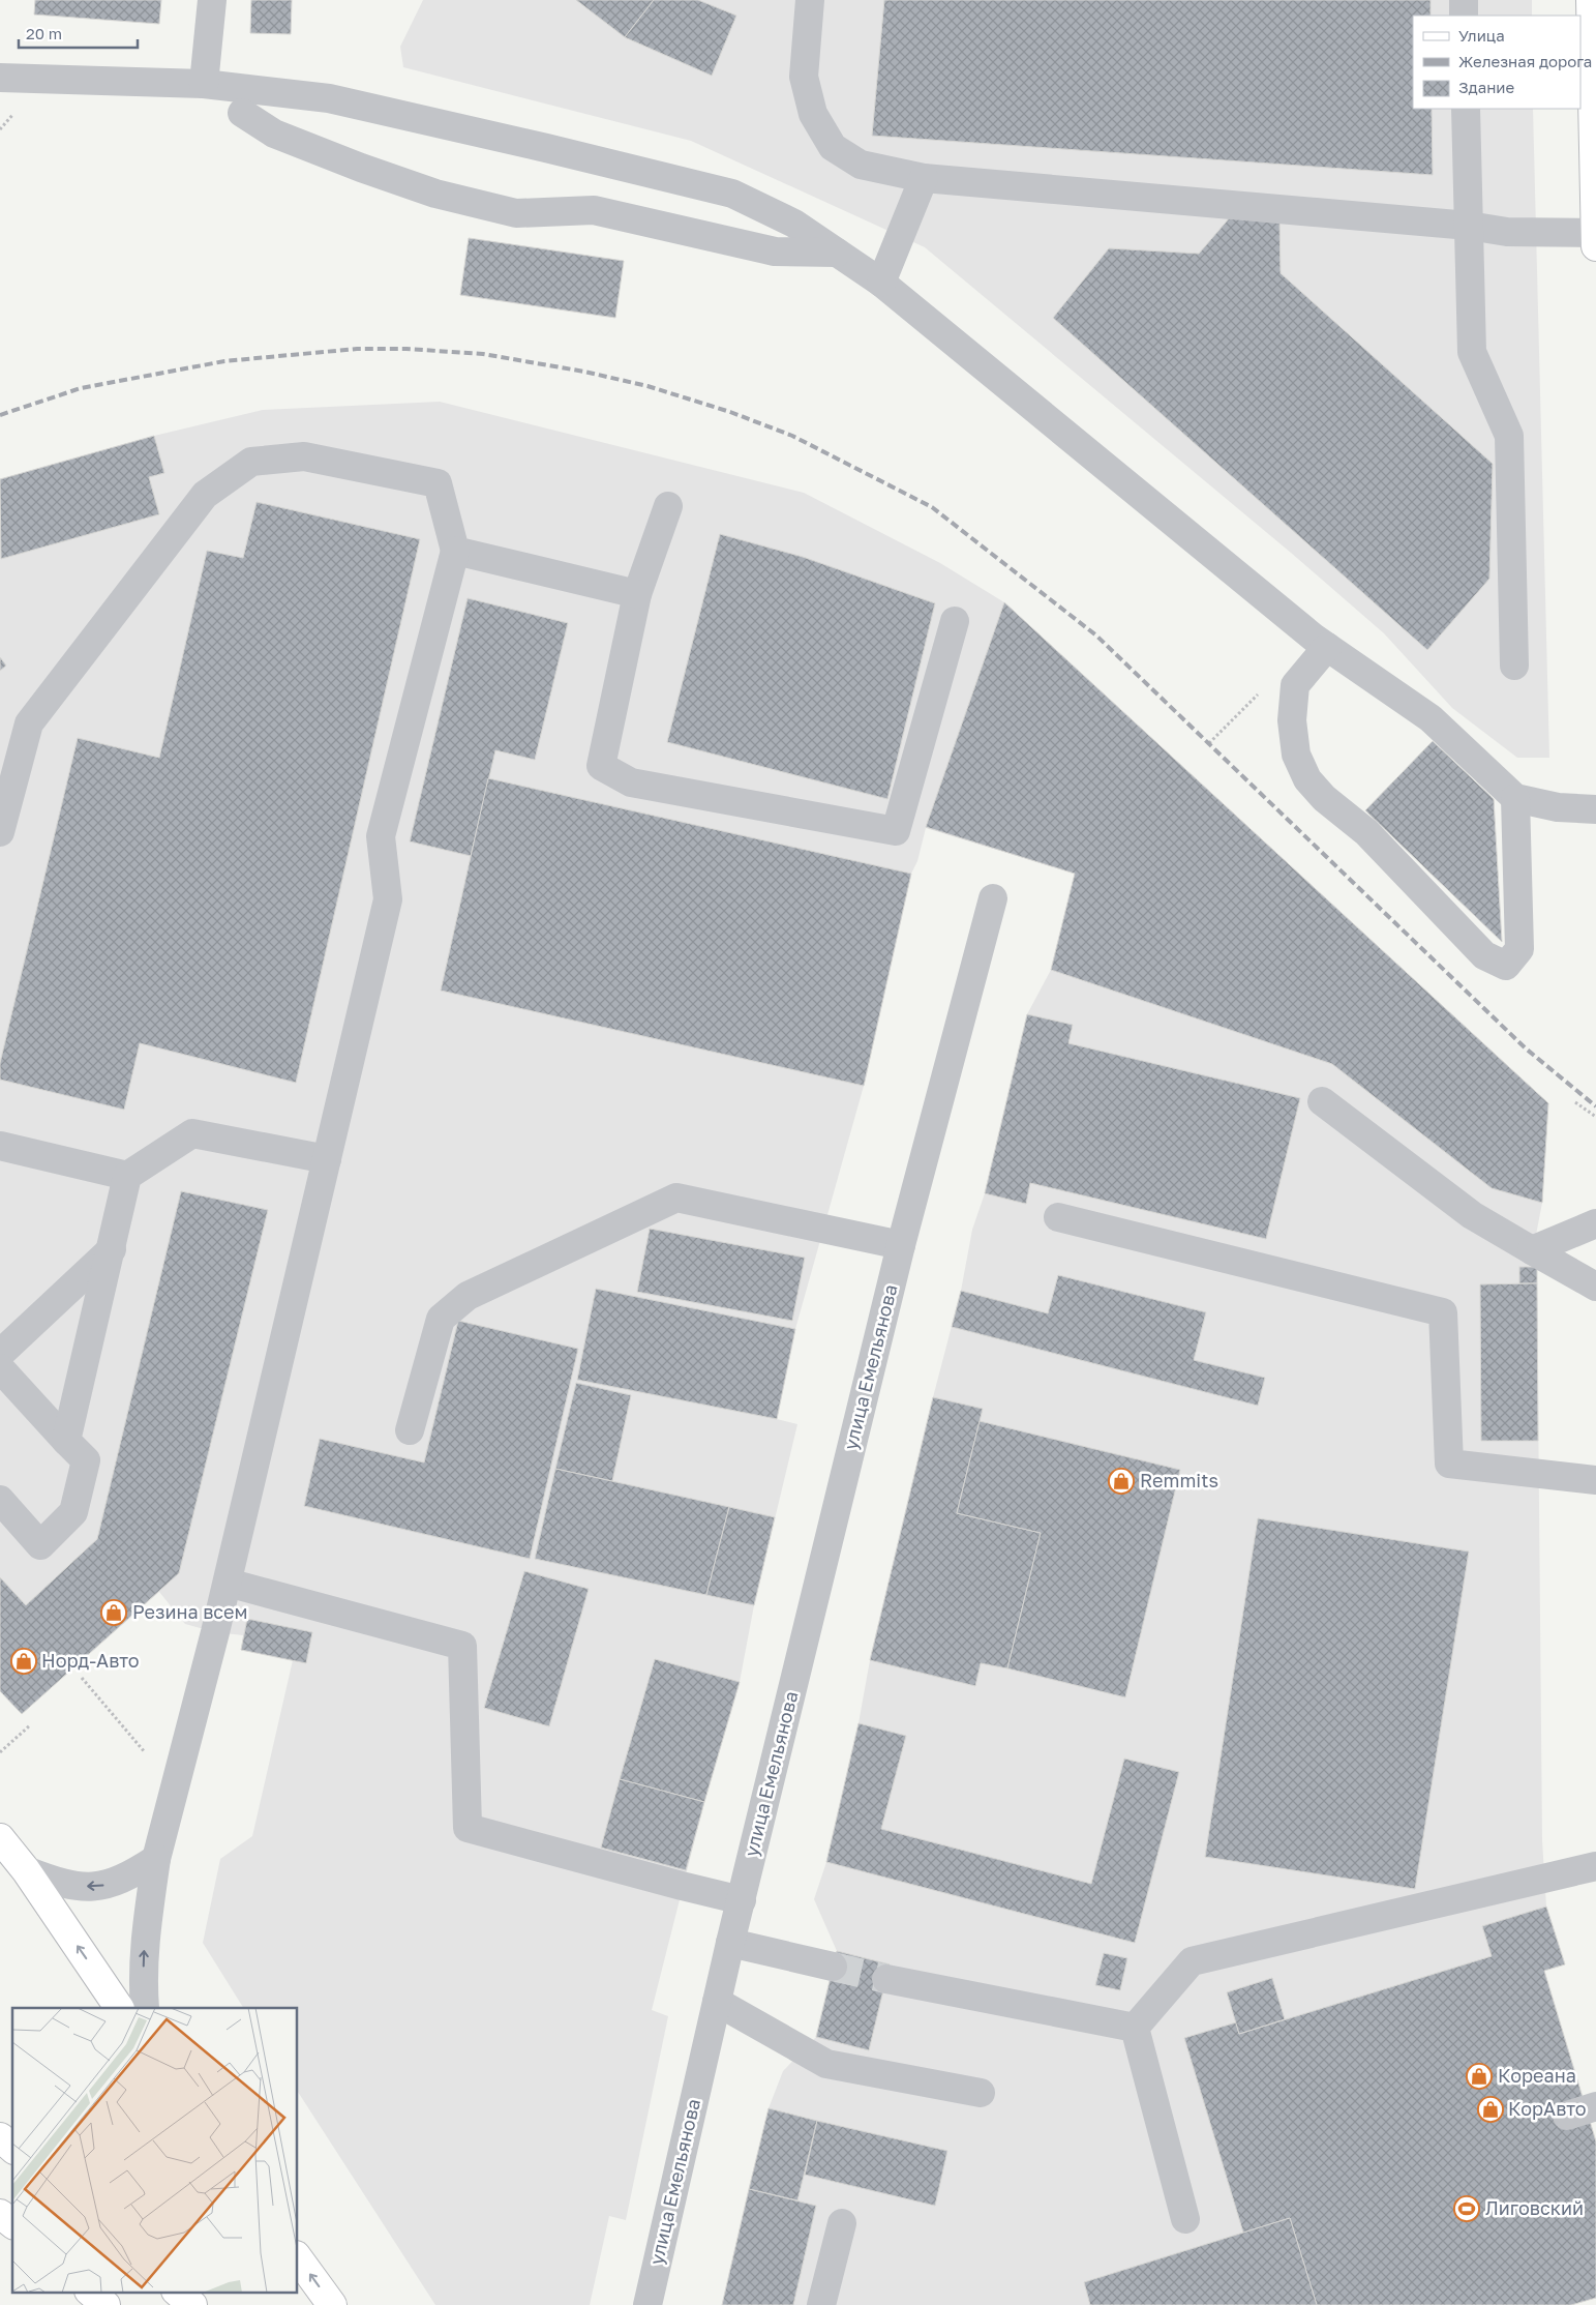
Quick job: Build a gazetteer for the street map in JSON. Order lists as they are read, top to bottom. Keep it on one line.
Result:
{"streets":{"street":["улица Емельянова"]},"places":{"shop":["Remmits","Резина всем","Норд-Авто","Кореана","КорАвто"],"sports":["Лиговский"]},"legend":["Улица","Железная дорога","Здание"],"scale_bar":"20 m"}
